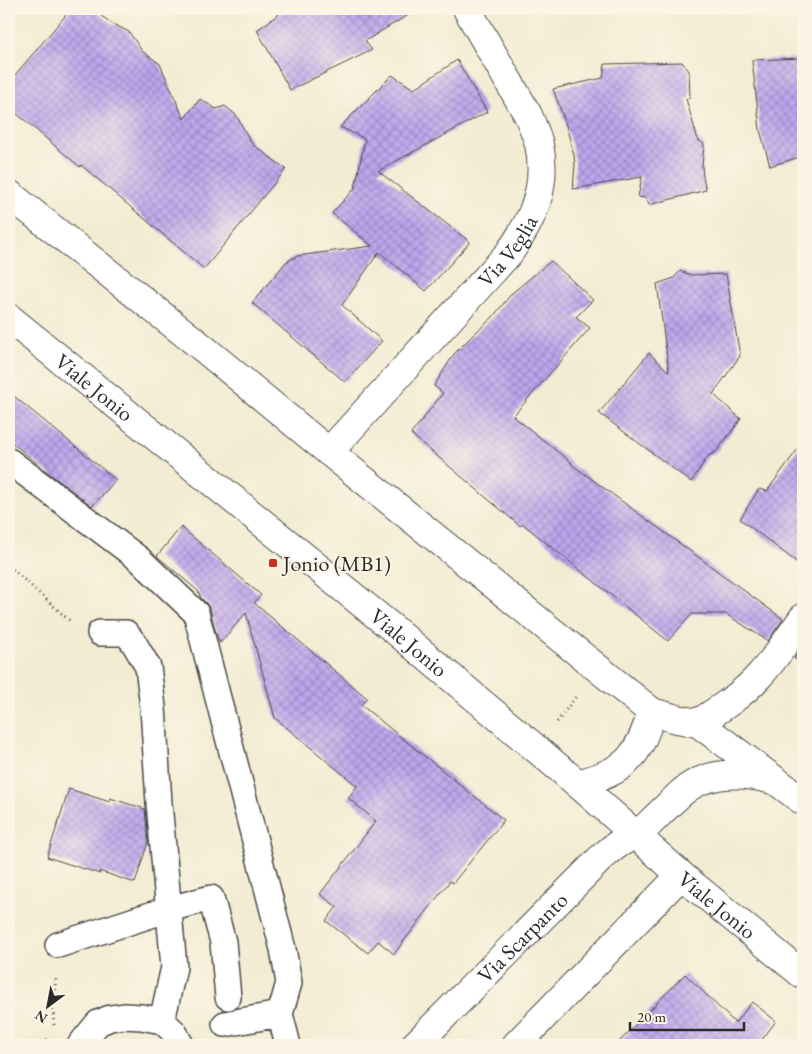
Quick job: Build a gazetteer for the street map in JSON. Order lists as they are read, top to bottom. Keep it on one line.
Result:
{"streets":{"main road":["Via Veglia","Viale Jonio","Via Scarpanto"]},"crossings":[["Viale Jonio","Via Scarpanto"]],"places":{"transit":["Jonio (MB1)"]},"scale_bar":"20 m","north":"bottom left"}
